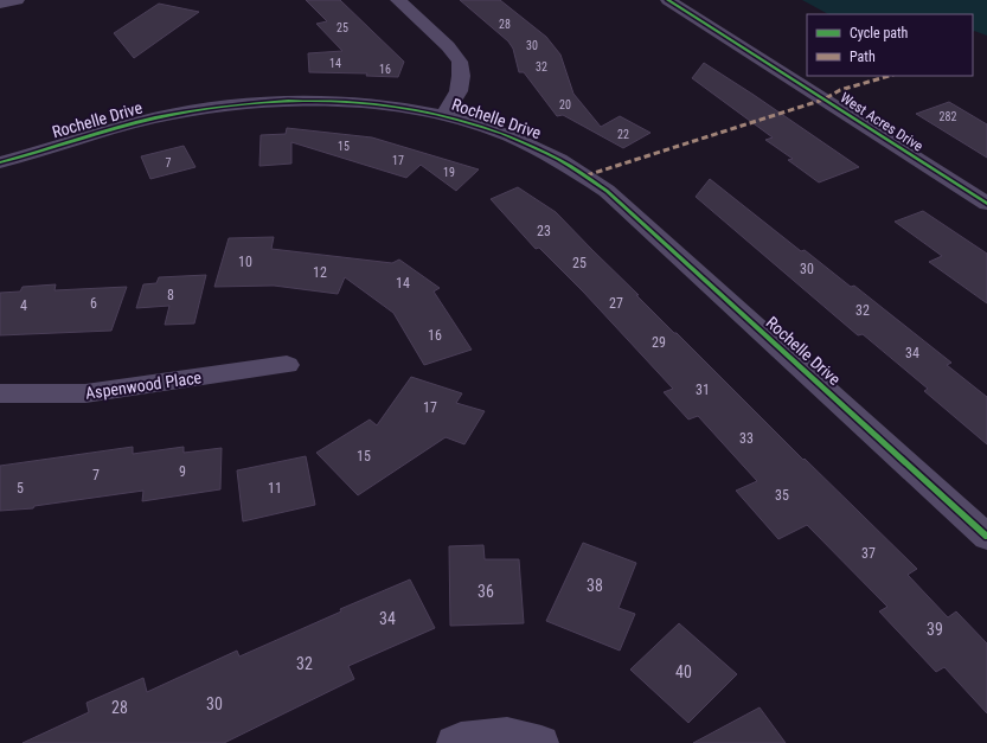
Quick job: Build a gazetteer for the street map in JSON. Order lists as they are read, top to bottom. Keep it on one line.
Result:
{"streets":{"street":["Rochelle Drive","West Acres Drive","Aspenwood Place"]},"house_numbers":["28","25","30","14","32","16","20","282","22","15","17","7","19","23","10","25","30","12","14","8","6","27","4","32","16","29","34","31","17","33","15","9","7","5","11","35","37","38","36","34","39","32","40","30","28"],"legend":["Cycle path","Path"]}
